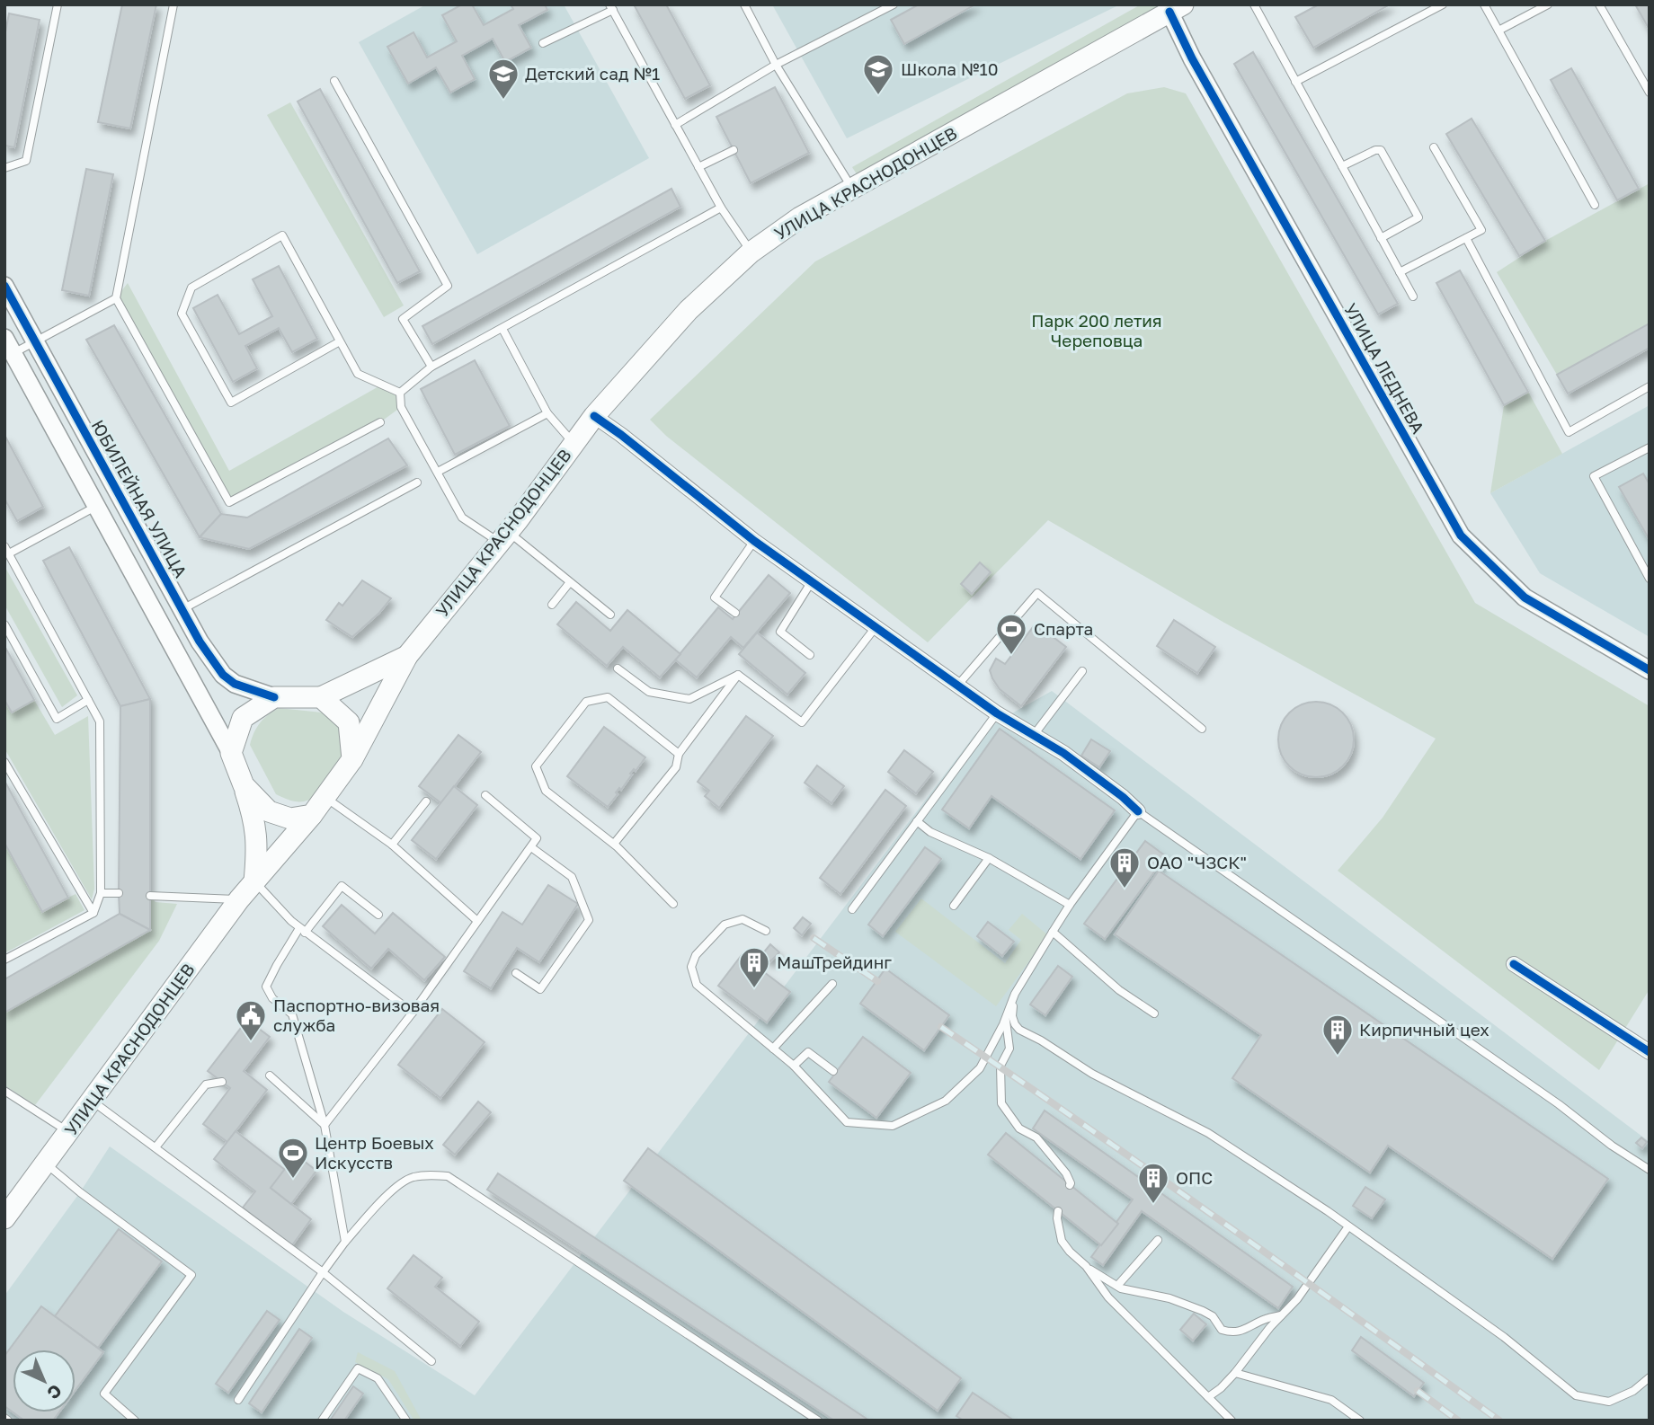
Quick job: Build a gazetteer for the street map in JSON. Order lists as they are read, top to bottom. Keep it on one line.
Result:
{"streets":{"main road":["УЛИЦА КРАСНОДОНЦЕВ"],"street":["УЛИЦА ЛЕДНЕВА","ЮБИЛЕЙНАЯ УЛИЦА"]},"crossings":[["УЛИЦА КРАСНОДОНЦЕВ","УЛИЦА ЛЕДНЕВА"],["УЛИЦА КРАСНОДОНЦЕВ","ЮБИЛЕЙНАЯ УЛИЦА"]],"parks":["Парк 200 летия Череповца"],"places":{"school or university":["Школа №10","Детский сад №1"],"sports":["Спарта","Центр Боевых Искусств"],"building":["ОАО \"ЧЗСК\"","МашТрейдинг","Кирпичный цех","ОПС"],"public building":["Паспортно-визовая служба"]},"north":"bottom right"}
